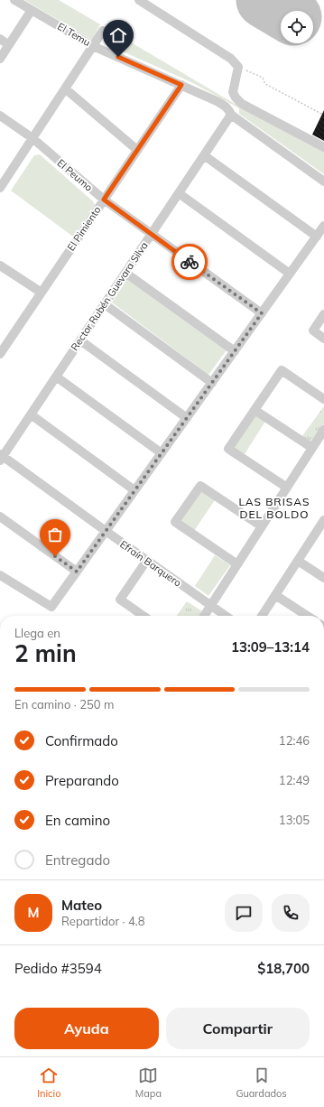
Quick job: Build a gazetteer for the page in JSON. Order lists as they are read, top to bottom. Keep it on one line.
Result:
{"streets":{"street":["El Temu","El Peumo","El Pimiento","Rector Rubén Guevara Silva","Efraín Barquero"]},"crossings":[["El Temu","El Pimiento"],["El Temu","Rector Rubén Guevara Silva"],["El Peumo","El Pimiento"],["El Peumo","Rector Rubén Guevara Silva"],["Rector Rubén Guevara Silva","Efraín Barquero"]],"districts":["LAS BRISAS DEL BOLDO"],"page":{"heading":["2 min","Llega en","13:09–13:14"],"panel":["Mateo","Repartidor · 4.8","Pedido #3594","$18,700"],"bar":"En camino · 250 m","list":[["Confirmado","12:46"],["Preparando","12:49"],["En camino","13:05"],"Entregado"],"round":"M","buttons":["Ayuda","Compartir"],"tabs":["Inicio","Mapa","Guardados"]}}
